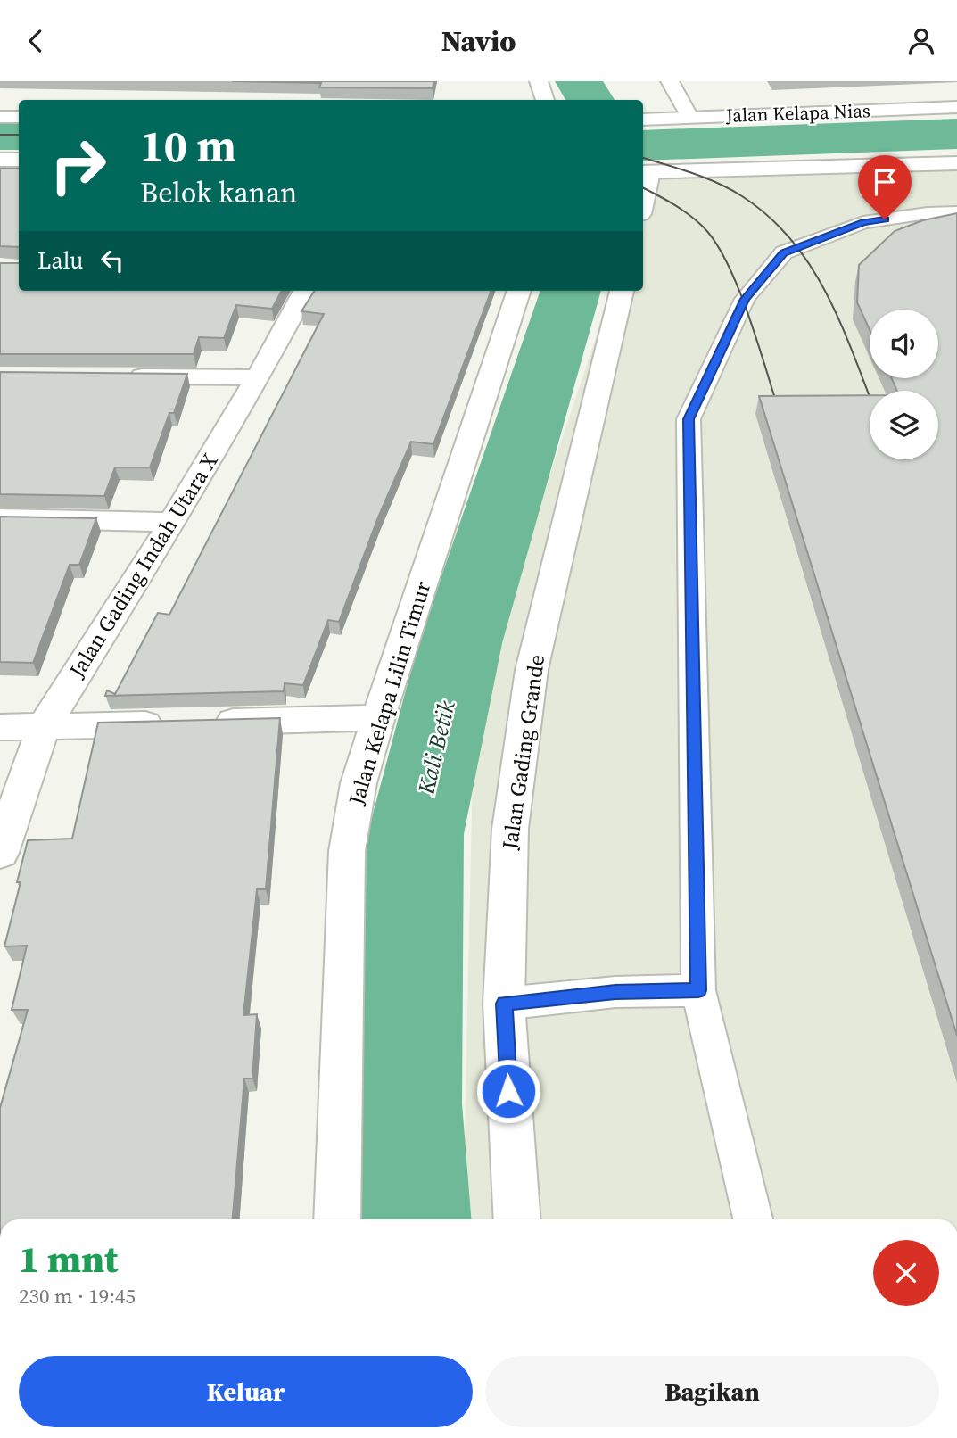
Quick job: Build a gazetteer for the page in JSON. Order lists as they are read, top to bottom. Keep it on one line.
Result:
{"streets":{"street":["Jalan Kelapa Nias","Jalan Gading Indah Utara X","Jalan Kelapa Lilin Timur","Jalan Gading Grande"]},"water":["Kali Betik"],"page":{"header":"Navio","turn":["10 m","Belok kanan"],"then":"Lalu","heading":["1 mnt","230 m · 19:45"],"buttons":["Keluar","Bagikan"]}}
